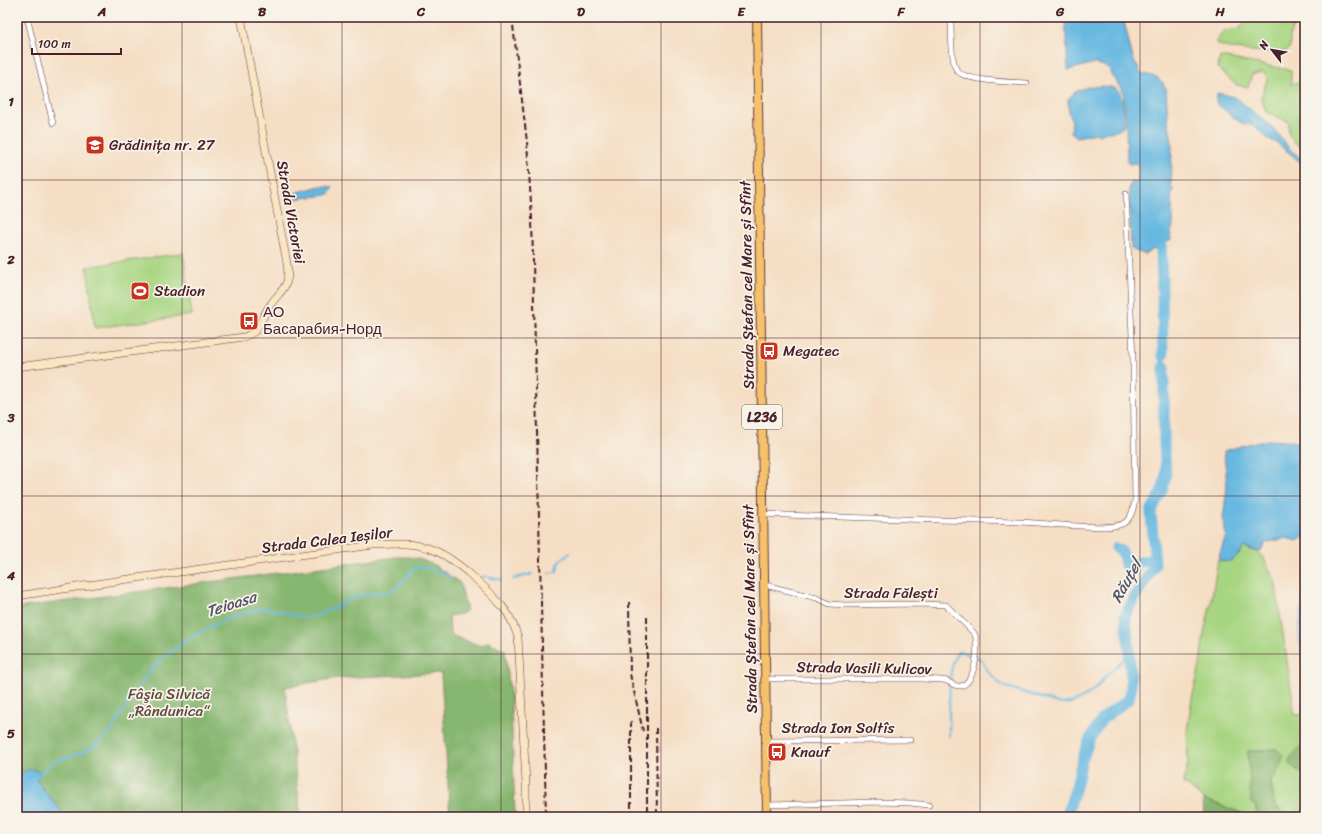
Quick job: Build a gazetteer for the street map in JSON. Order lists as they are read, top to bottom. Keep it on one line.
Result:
{"streets":{"main road":["Strada Ștefan cel Mare și Sfînt","L236"],"street":["Strada Victoriei","Strada Calea Ieșilor","Strada Fălești","Strada Vasili Kulicov","Strada Ion Soltîs"]},"crossings":[["Strada Ștefan cel Mare și Sfînt","Strada Fălești"],["Strada Ștefan cel Mare și Sfînt","Strada Vasili Kulicov"],["Strada Ștefan cel Mare și Sfînt","Strada Ion Soltîs"],["Strada Fălești","Strada Vasili Kulicov"]],"water":["Răuțel","Teioasa"],"parks":["Fâşia Silvică „Rândunica“"],"places":{"school or university":["Grădinița nr. 27"],"sports":["Stadion"],"bus stop":["АО Басарабия-Норд","Megatec","Knauf"]},"scale_bar":"100 m","north":"top left","grid":{"columns":["A","B","C","D","E","F","G","H"],"rows":["1","2","3","4","5"]}}
